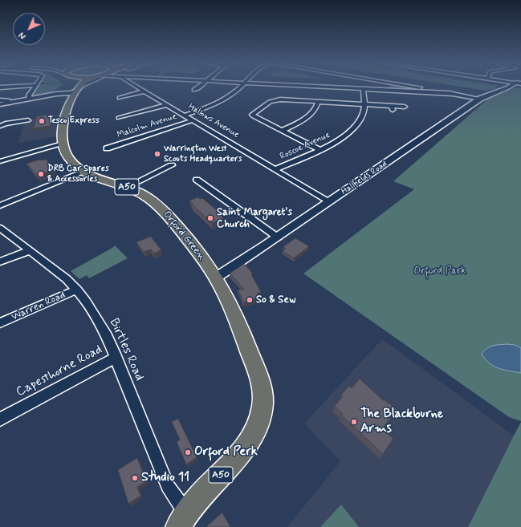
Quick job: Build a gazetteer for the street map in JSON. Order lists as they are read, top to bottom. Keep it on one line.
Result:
{"streets":{"main road":["A50","Orford Green"],"street":["Hallows Avenue","Malcolm Avenue","Roscoe Avenue","Hallfields Road","Warren Road","Birtles Road","Capesthorne Road"]},"crossings":[["Hallows Avenue","Malcolm Avenue"],["Hallows Avenue","Roscoe Avenue"],["Hallows Avenue","Hallfields Road"],["Hallfields Road","Orford Green"],["Orford Green","Birtles Road"],["Warren Road","Birtles Road"],["Birtles Road","Capesthorne Road"]],"parks":["Orford Park"],"places":["Tesco Express","Warrington West Scouts Headquarters","DRB Car Spares & Accessories","Saint Margaret's Church","So & Sew","The Blackburne Arms","Orford Perk","Studio 11"],"north":"bottom left"}
